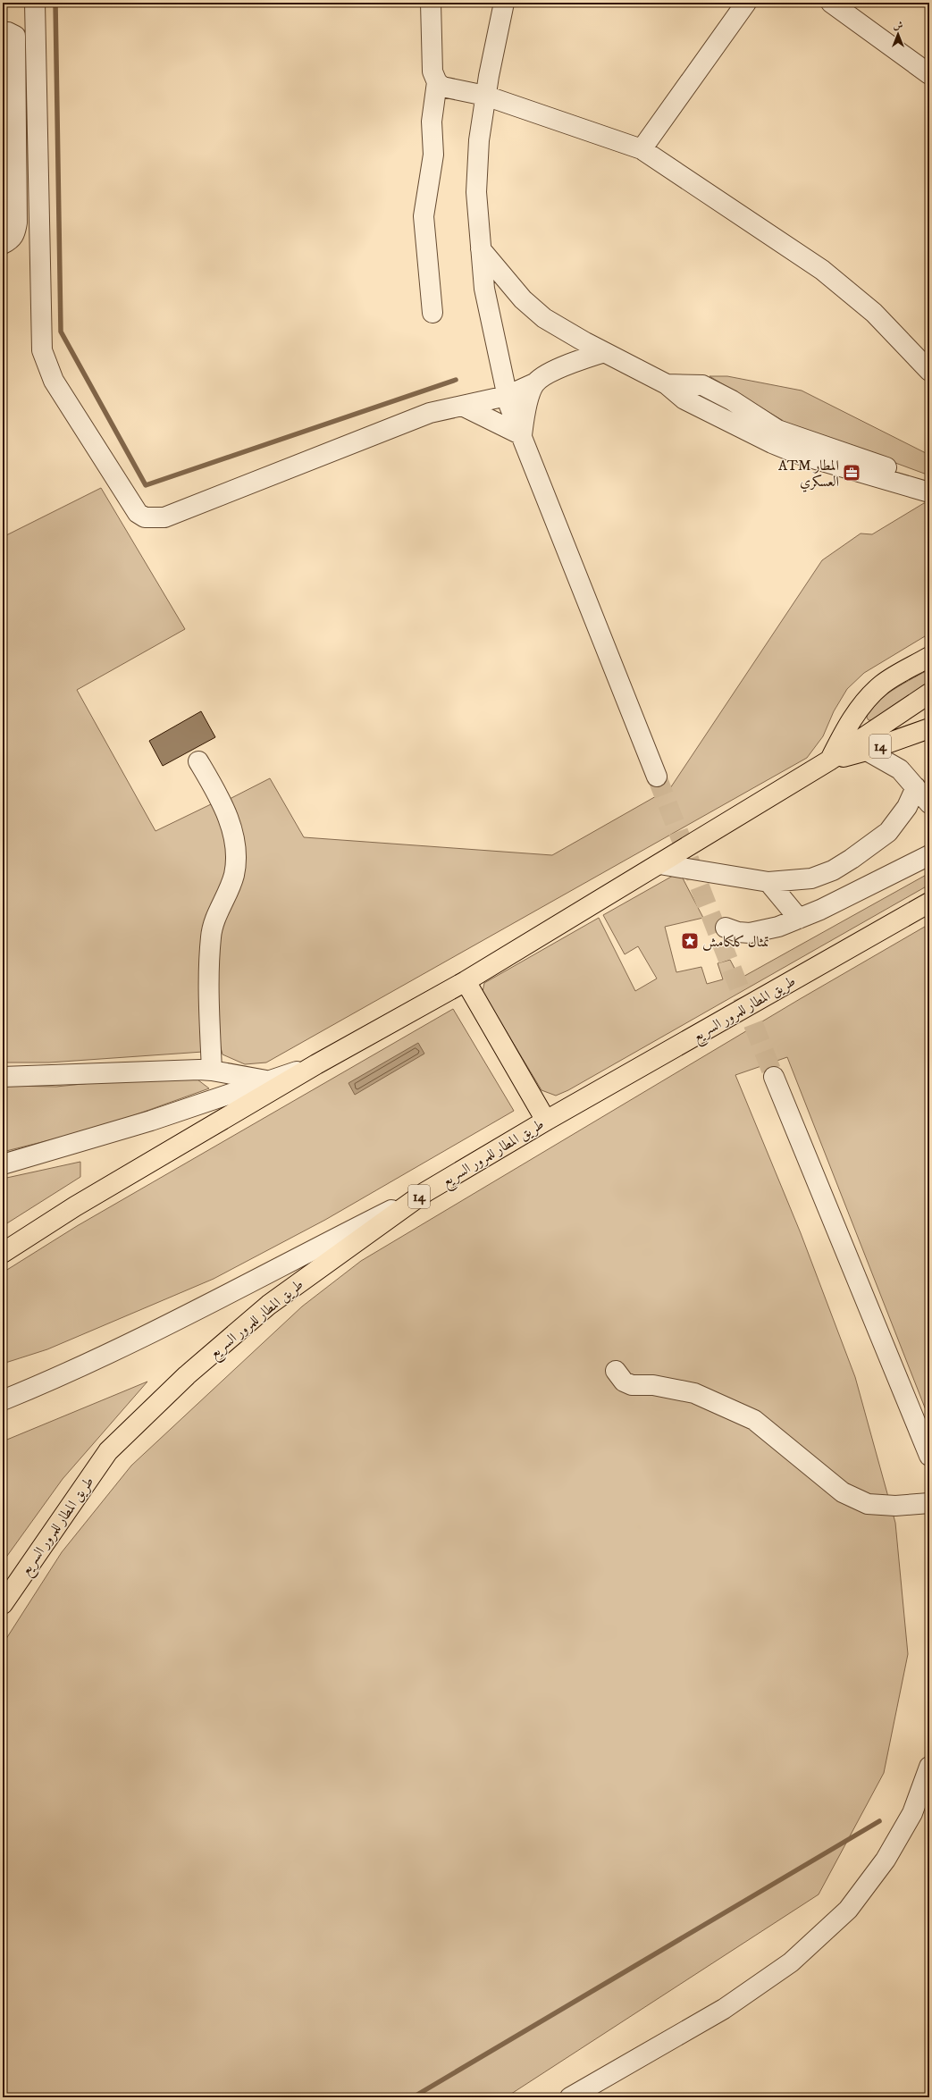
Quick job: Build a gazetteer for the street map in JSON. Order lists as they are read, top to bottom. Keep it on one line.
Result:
{"streets":{"highway":["14","طريق المطار للمرور السريع"]},"places":{"office":["ATM المطار العسكري"],"place":["تمثال كلكامش"]},"north":"top"}
